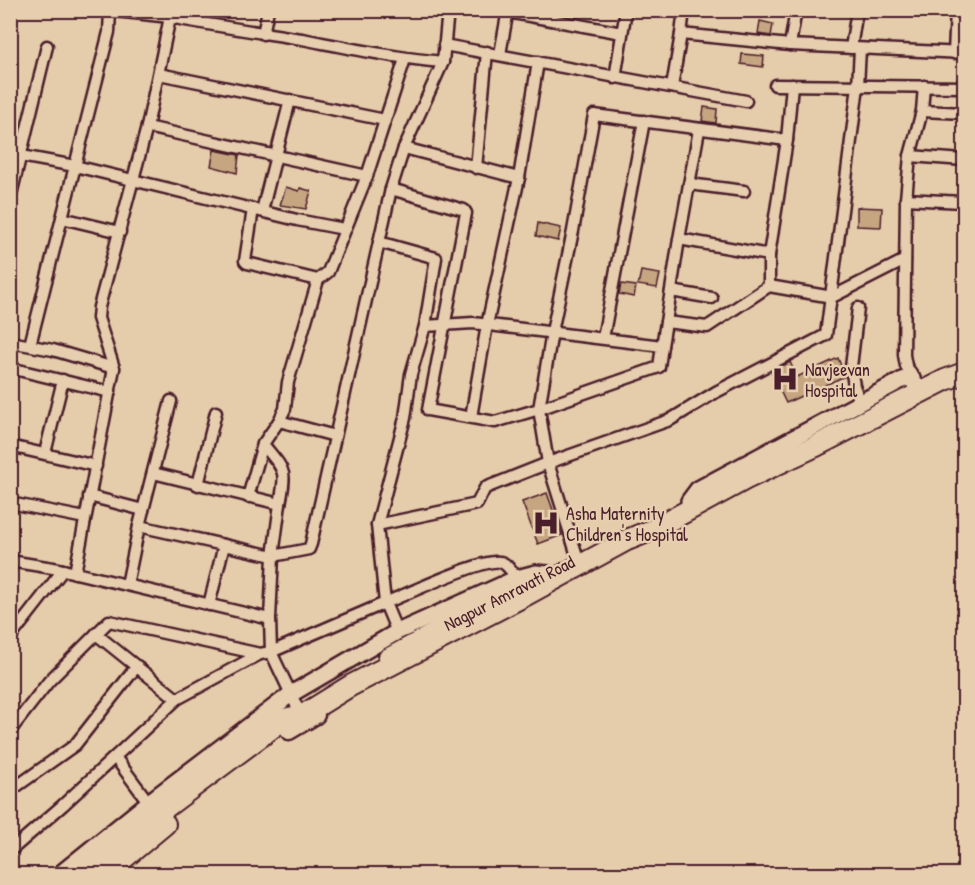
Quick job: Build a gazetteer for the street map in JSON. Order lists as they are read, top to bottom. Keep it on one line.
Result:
{"streets":{"highway":["Nagpur Amravati Road"]},"places":{"hospital":["Navjeevan Hospital","Asha Maternity Children's Hospital"]}}
